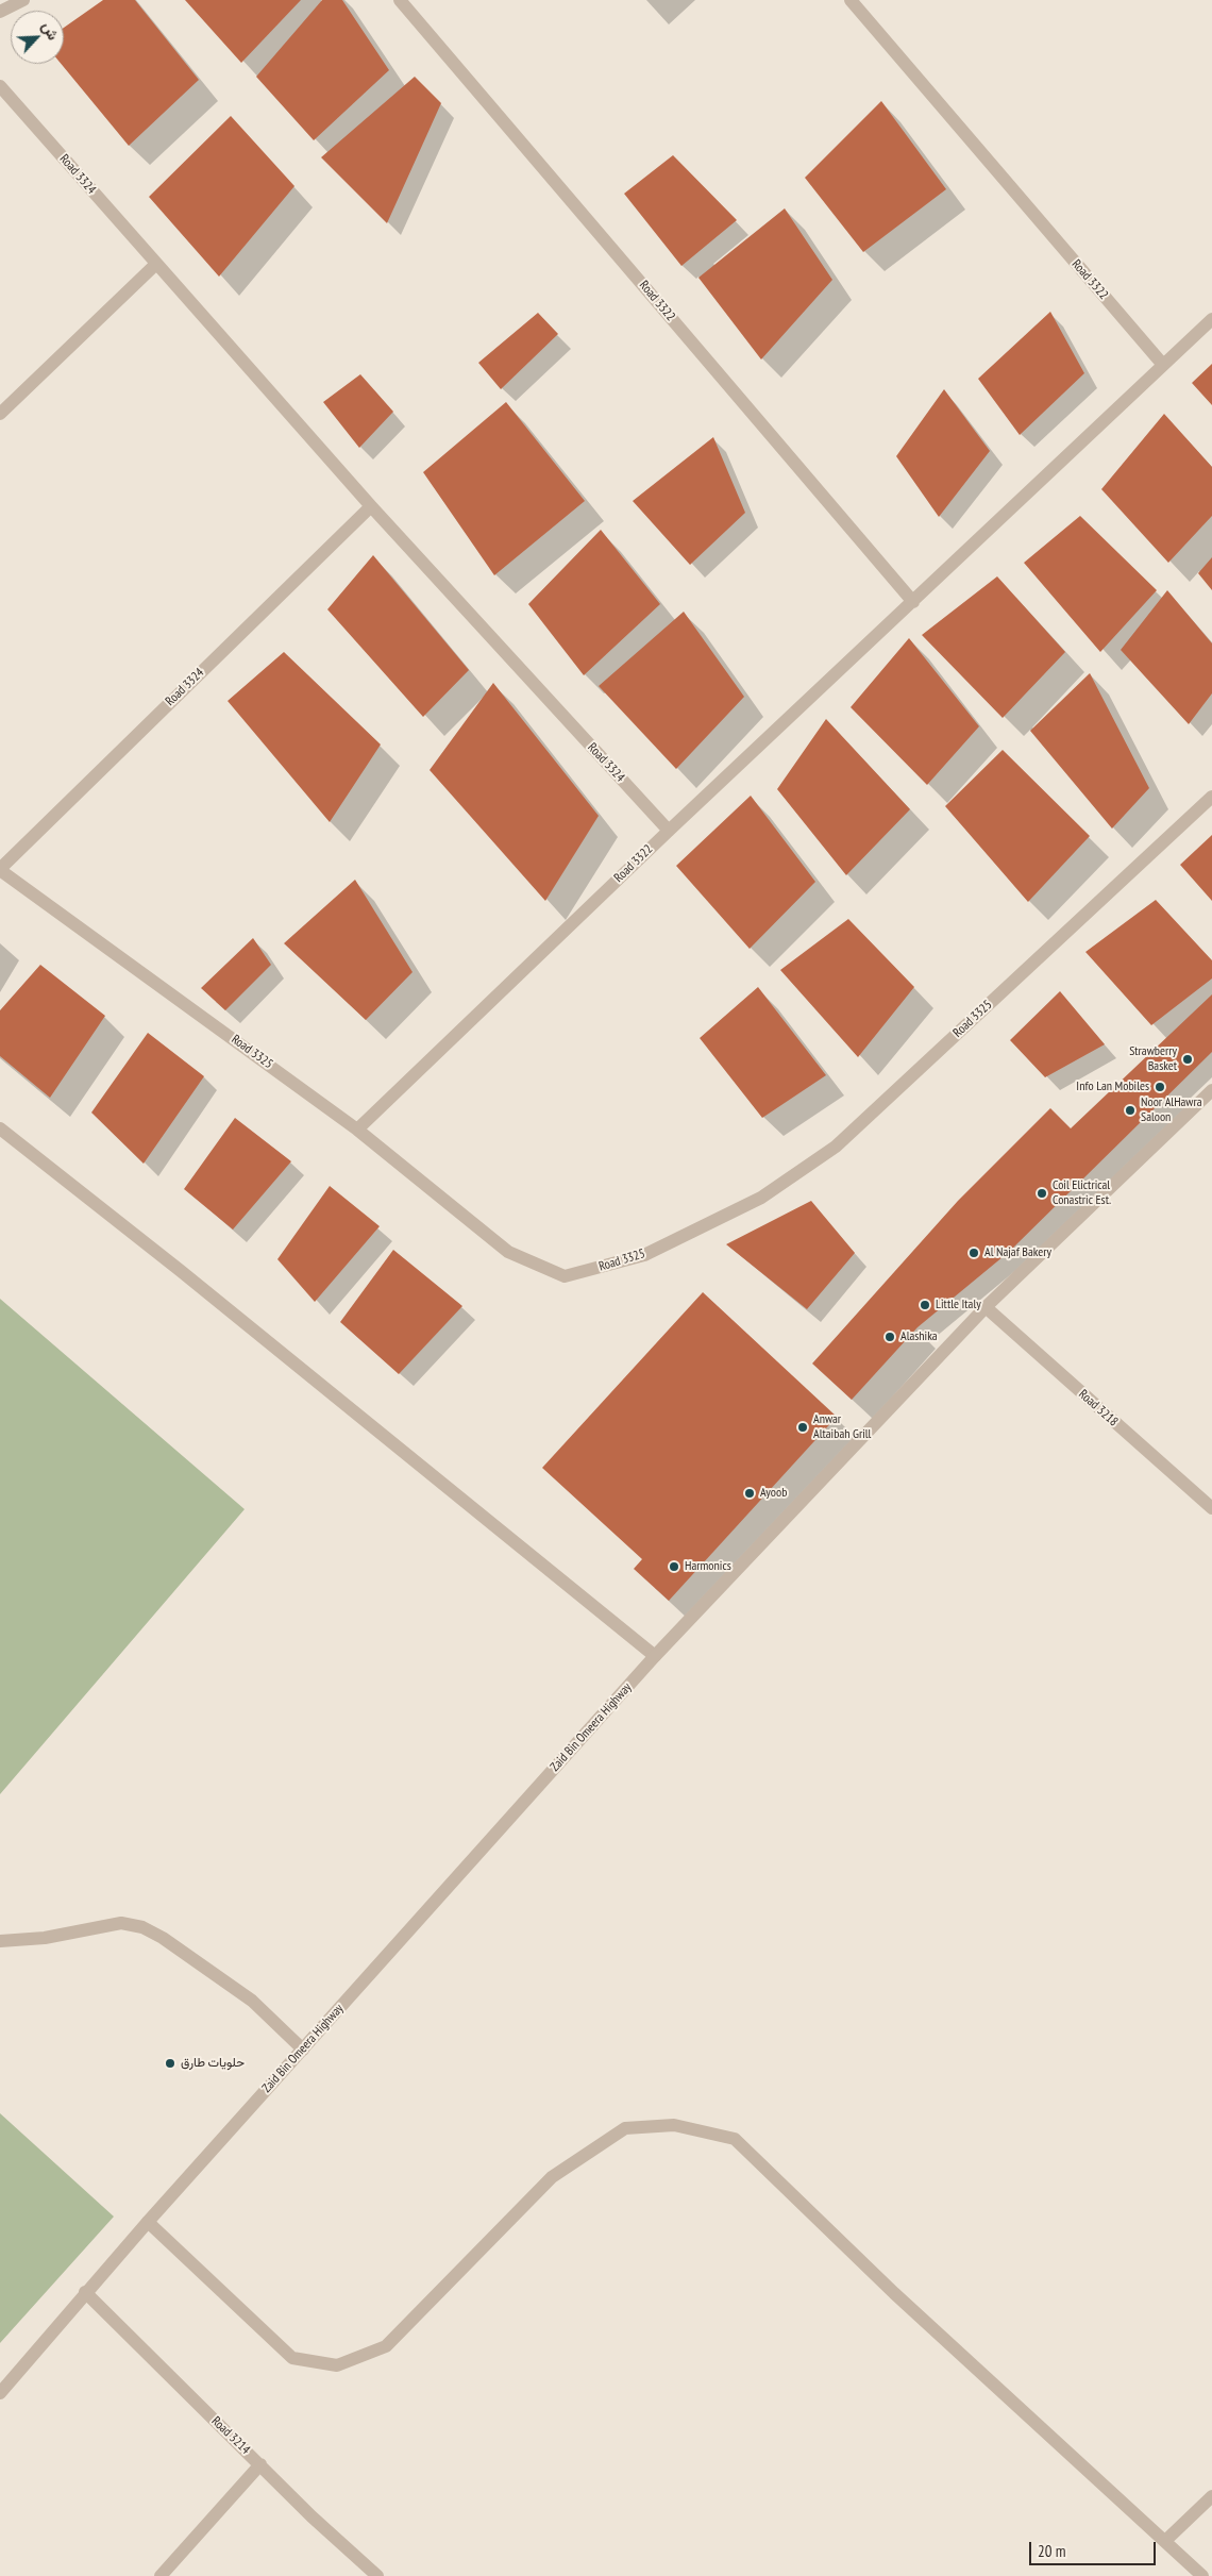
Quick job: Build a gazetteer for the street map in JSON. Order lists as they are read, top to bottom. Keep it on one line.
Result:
{"streets":{"street":["Road 3324","Road 3322","Road 3325","Road 3218","Zaid Bin Omeera Highway","Road 3214"]},"crossings":[["Road 3324","Road 3322"],["Road 3324","Road 3325"],["Road 3322","Road 3325"],["Road 3218","Zaid Bin Omeera Highway"],["Zaid Bin Omeera Highway","Road 3214"]],"places":["Strawberry Basket","Info Lan Mobiles","Noor AlHawra Saloon","Coil Elictrical Conastric Est.","Al Najaf Bakery","Little Italy","Alashika","Anwar Altaibah Grill","Ayoob","Harmonics","حلويات طارق"],"scale_bar":"20 m","north":"top right"}
